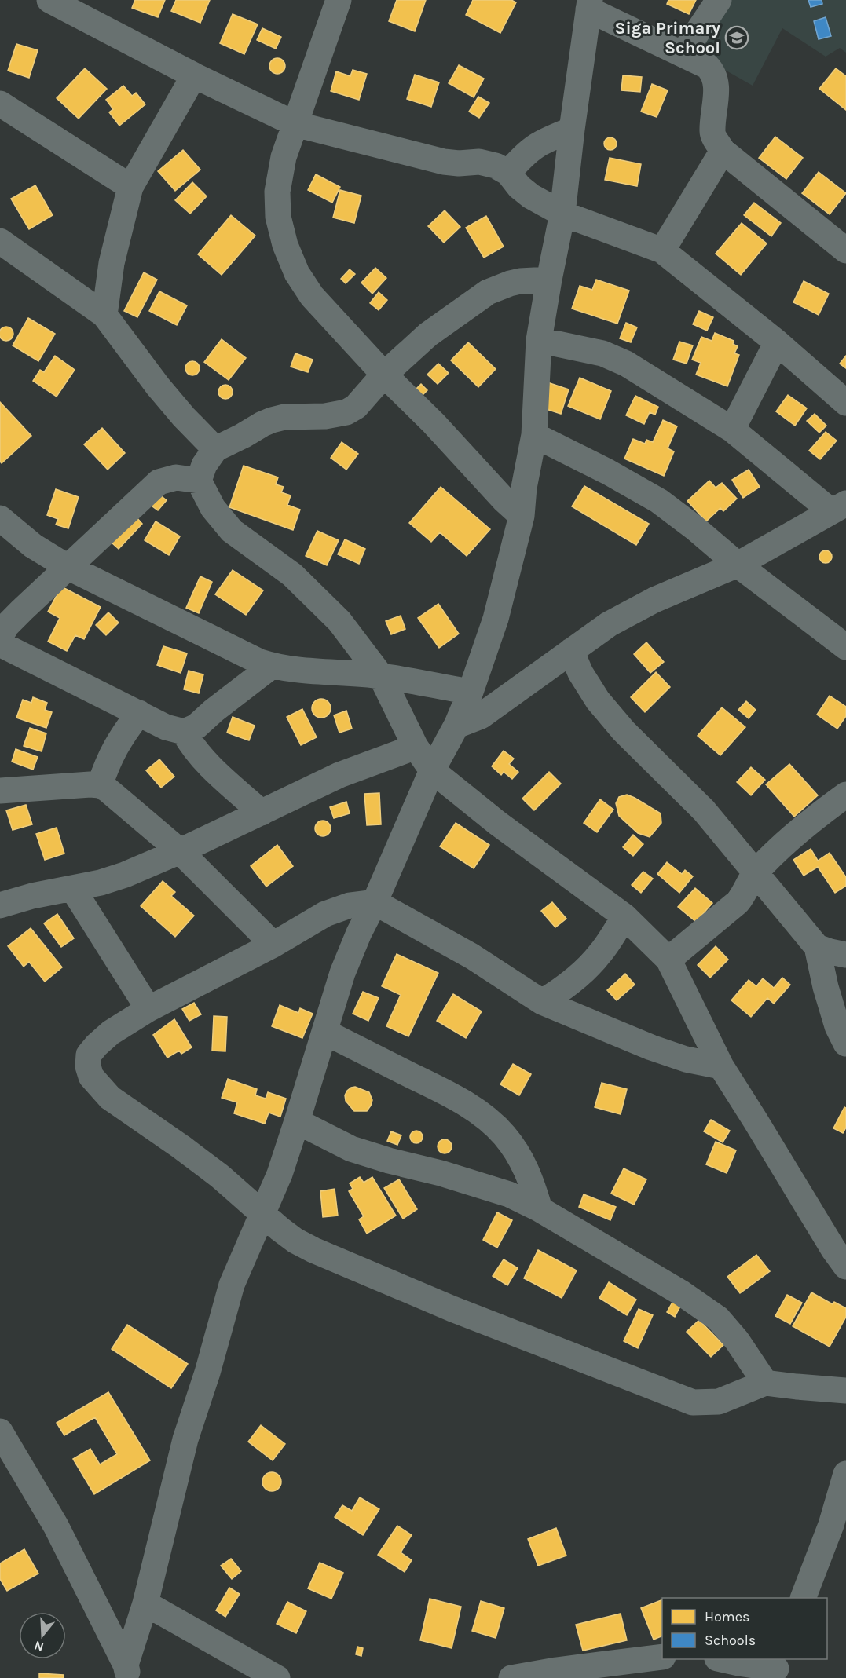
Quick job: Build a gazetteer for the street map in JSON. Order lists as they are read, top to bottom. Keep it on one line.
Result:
{"places":{"school or university":["Siga Primary School"]},"legend":["Homes","Schools"],"north":"bottom"}
